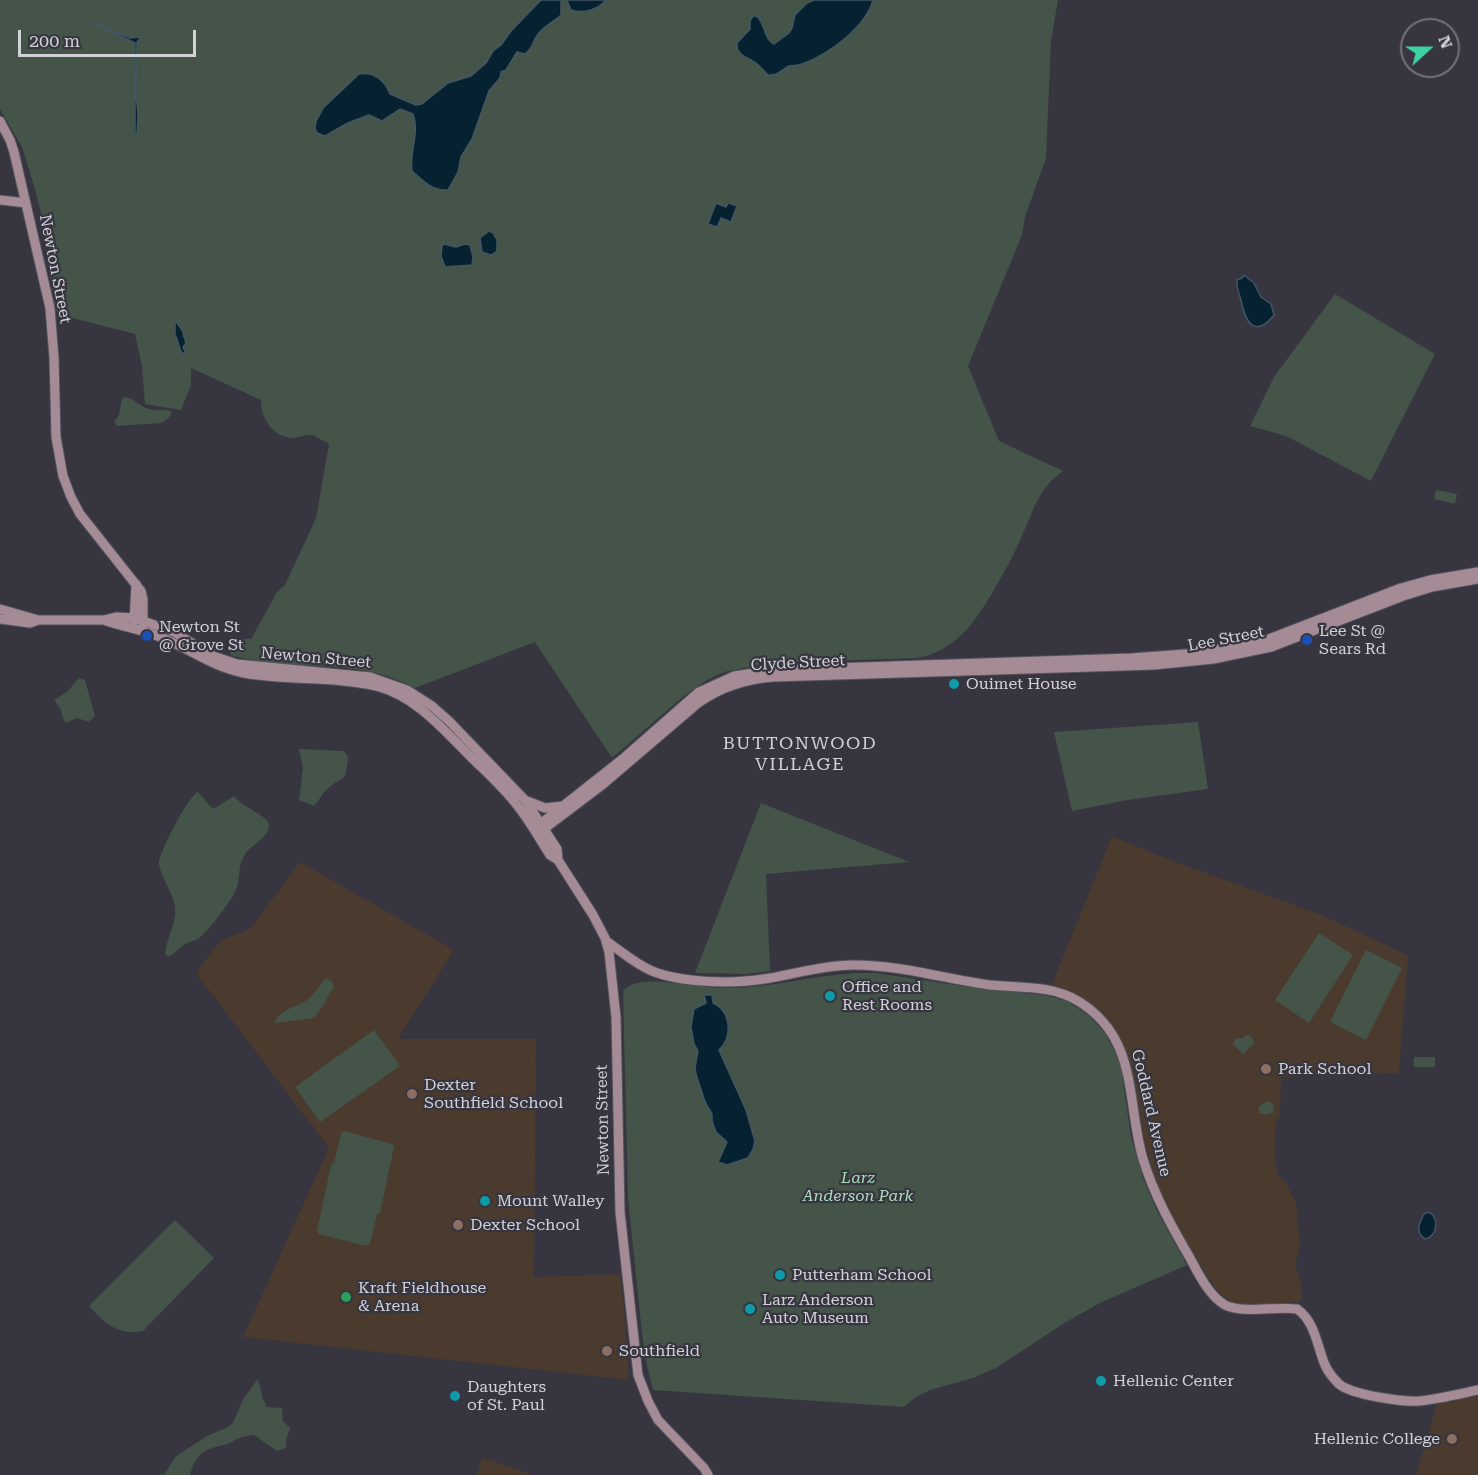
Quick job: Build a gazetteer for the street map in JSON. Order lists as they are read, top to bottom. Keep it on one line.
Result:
{"streets":{"main road":["Newton Street","Lee Street","Clyde Street","Goddard Avenue"]},"crossings":[["Newton Street","Clyde Street"],["Newton Street","Goddard Avenue"],["Lee Street","Clyde Street"]],"districts":["BUTTONWOOD VILLAGE"],"parks":["Larz Anderson Park"],"places":["Newton St @ Grove St","Lee St @ Sears Rd","Ouimet House","Office and Rest Rooms","Park School","Dexter Southfield School","Mount Walley","Dexter School","Putterham School","Kraft Fieldhouse & Arena","Larz Anderson Auto Museum","Southfield","Hellenic Center","Daughters of St. Paul","Hellenic College"],"scale_bar":"200 m","north":"right"}
